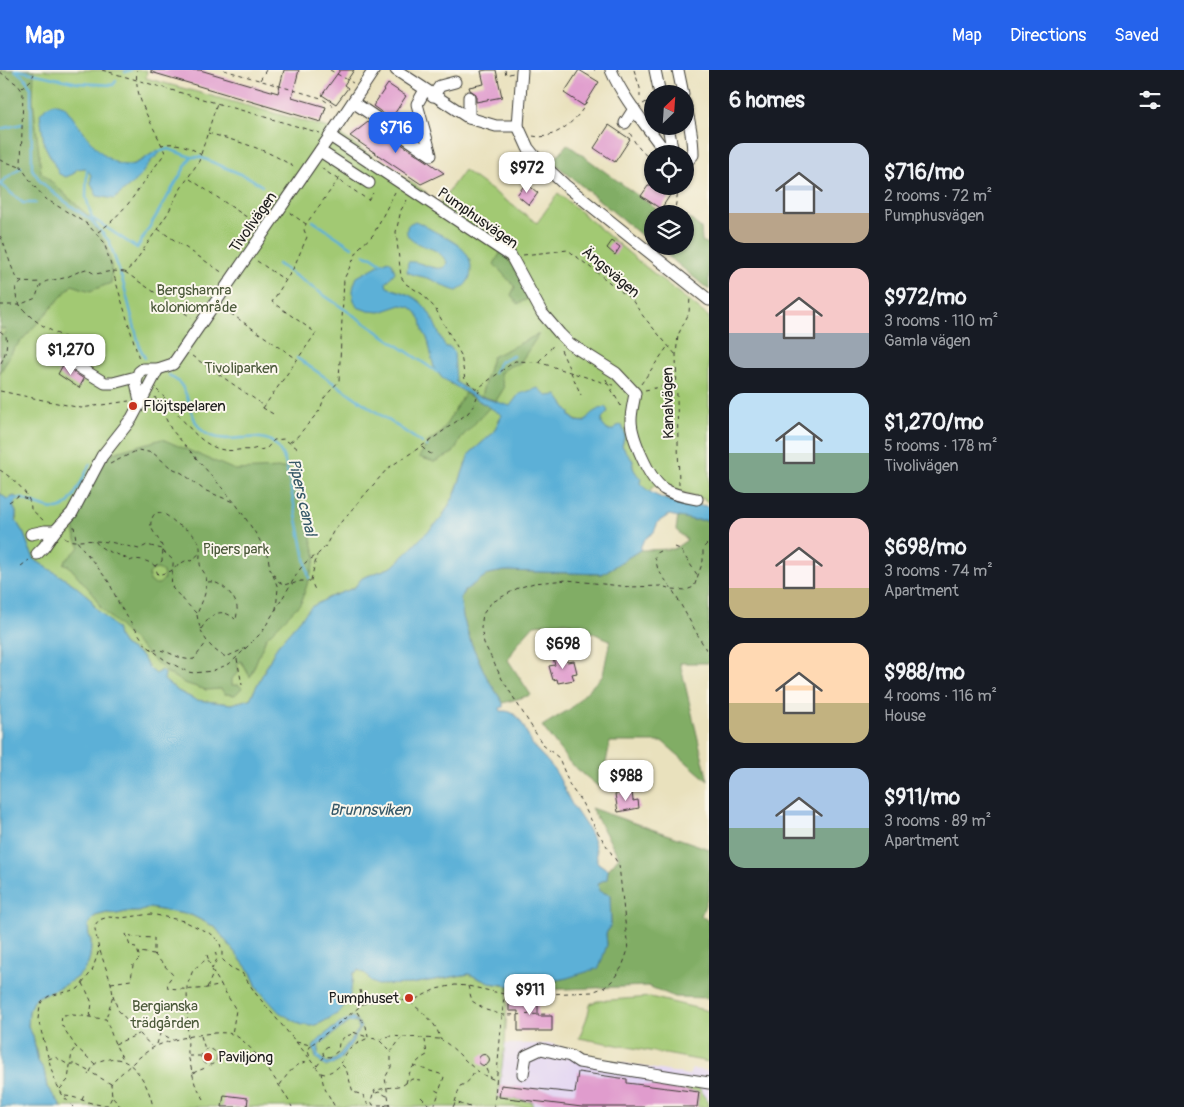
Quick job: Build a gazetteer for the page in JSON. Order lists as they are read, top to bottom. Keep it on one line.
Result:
{"streets":{"street":["Pumphusvägen","Tivolivägen"],"path":["Ängsvägen","Kanalvägen"]},"crossings":[["Pumphusvägen","Tivolivägen"],["Pumphusvägen","Ängsvägen"],["Ängsvägen","Kanalvägen"]],"water":["Pipers canal","Brunnsviken"],"parks":["Bergshamra koloniområde","Tivoliparken","Pipers park","Bergianska trädgården"],"places":["Flöjtspelaren","Pumphuset","Paviljong"],"north":"top right","page":{"header":"Map","nav":["Map","Directions","Saved"],"heading":"6 homes","price":["$716","$972","$1,270","$698","$988","$911"],"list":[{"name":"$716/mo","note":"2 rooms · 72 m² · Pumphusvägen"},{"name":"$972/mo","note":"3 rooms · 110 m² · Gamla vägen"},{"name":"$1,270/mo","note":"5 rooms · 178 m² · Tivolivägen"},{"name":"$698/mo","note":"3 rooms · 74 m² · Apartment"},{"name":"$988/mo","note":"4 rooms · 116 m² · House"},{"name":"$911/mo","note":"3 rooms · 89 m² · Apartment"}]}}
